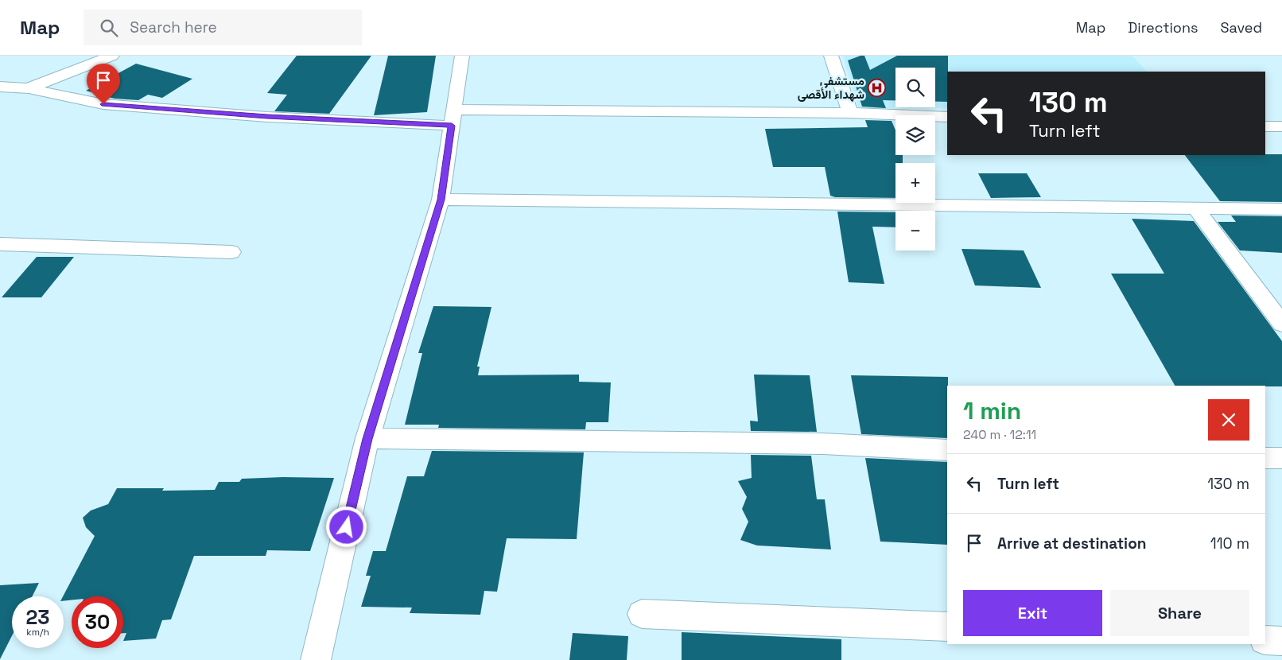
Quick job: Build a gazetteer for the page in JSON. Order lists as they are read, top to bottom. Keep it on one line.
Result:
{"places":{"hospital":["مستشفى شهداء الأقصى"]},"page":{"header":"Map","search":"Search here","nav":["Map","Directions","Saved"],"map_buttons":["+","−"],"turn":["130 m","Turn left"],"heading":["1 min","240 m · 12:11"],"list":[{"name":"Turn left","value":"130 m"},{"name":"Arrive at destination","value":"110 m"}],"buttons":["Exit","Share"],"speed":"23 km/h","limit":"30"}}
